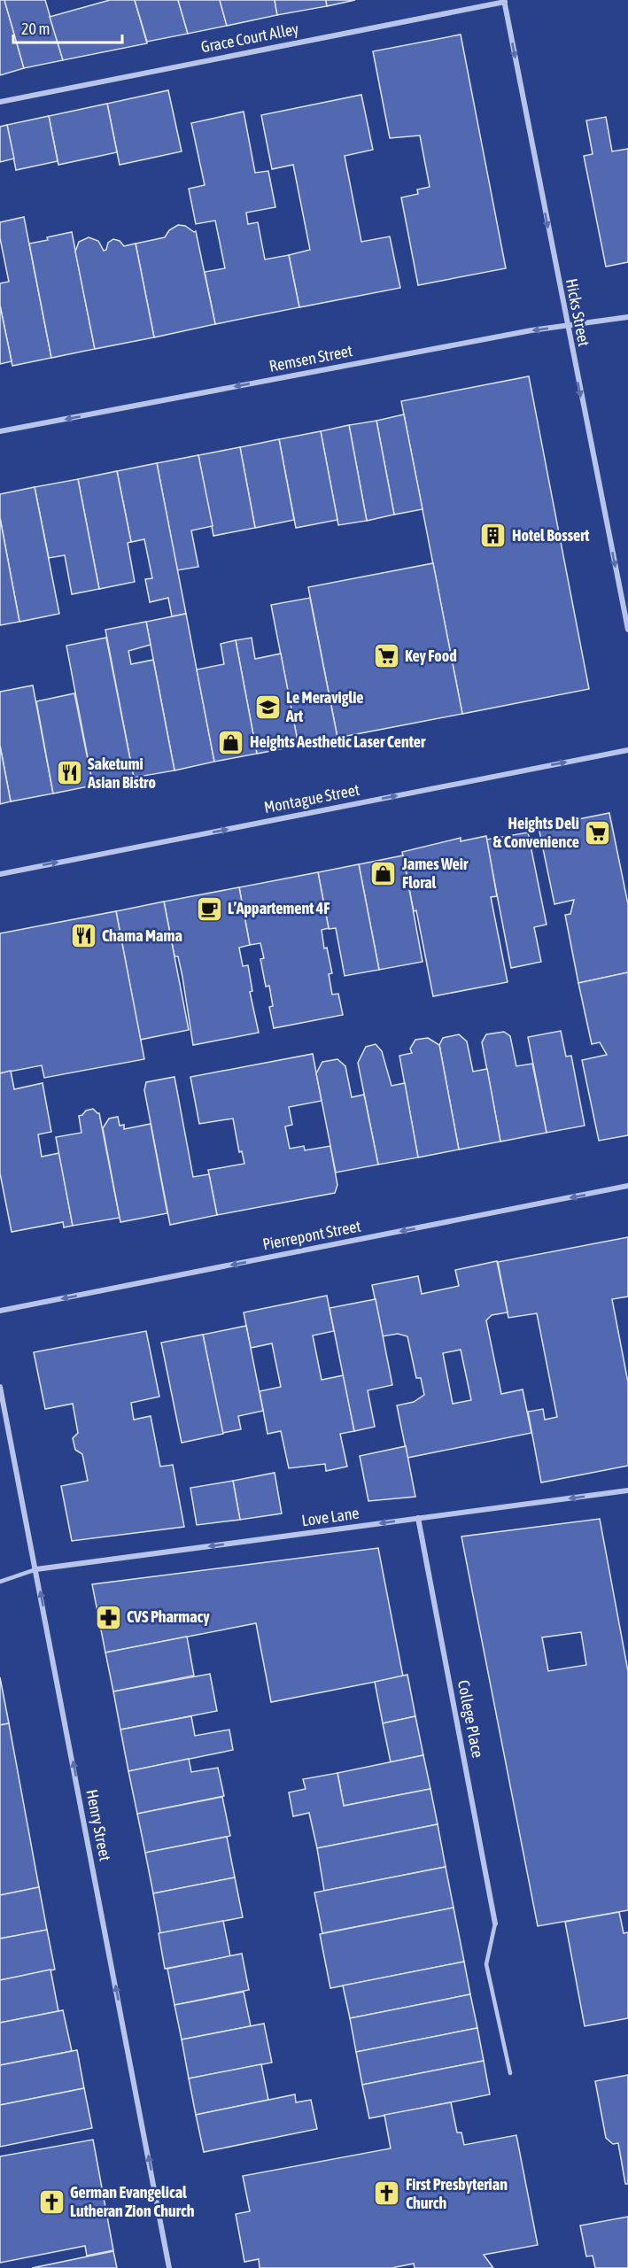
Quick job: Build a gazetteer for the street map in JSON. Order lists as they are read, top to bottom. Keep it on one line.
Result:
{"streets":{"street":["Grace Court Alley","Hicks Street","Remsen Street","Montague Street","Pierrepont Street","Love Lane","College Place","Henry Street"]},"crossings":[["Grace Court Alley","Hicks Street"],["Hicks Street","Remsen Street"],["Love Lane","College Place"],["Love Lane","Henry Street"]],"one_way":["Hicks Street","Remsen Street","Montague Street","Pierrepont Street","Love Lane","Henry Street"],"places":{"building":["Hotel Bossert"],"supermarket":["Key Food","Heights Deli & Convenience"],"school or university":["Le Meraviglie Art"],"shop":["Heights Aesthetic Laser Center","James Weir Floral"],"restaurant":["Saketumi Asian Bistro","Chama Mama"],"cafe":["L’Appartement 4F"],"pharmacy":["CVS Pharmacy"],"church":["First Presbyterian Church","German Evangelical Lutheran Zion Church"]},"scale_bar":"20 m"}
